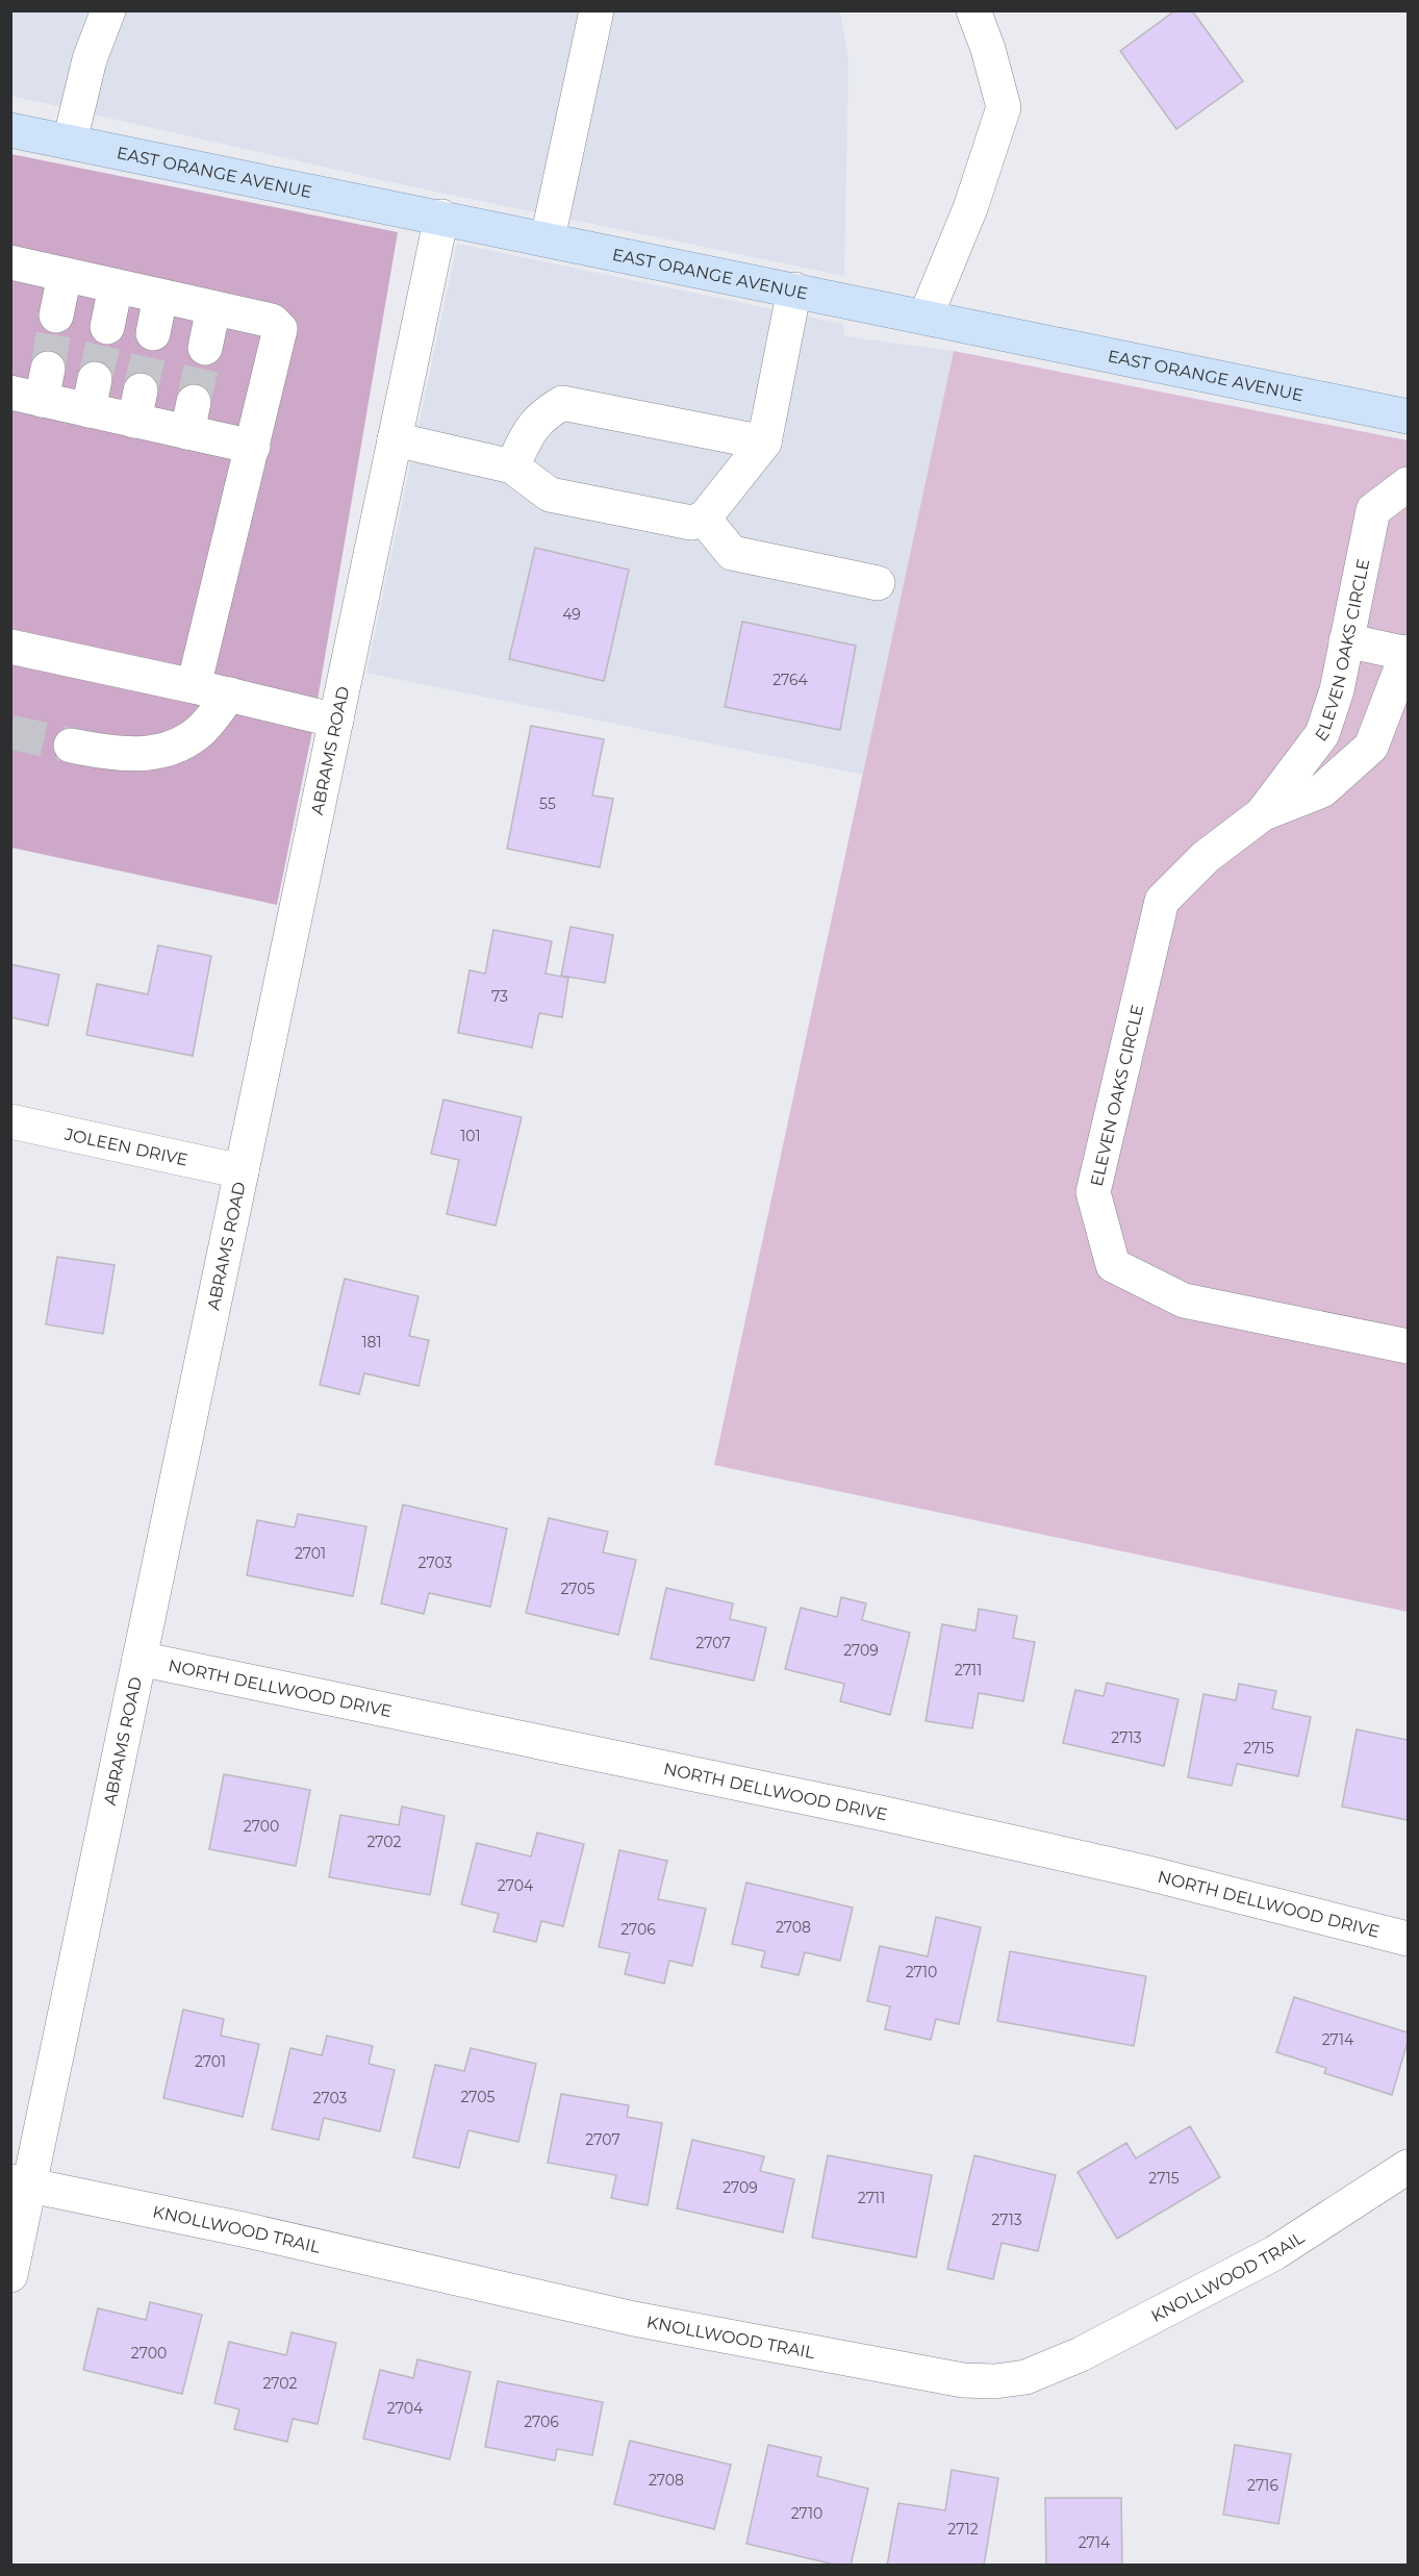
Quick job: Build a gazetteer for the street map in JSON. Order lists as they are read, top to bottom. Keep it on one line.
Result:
{"streets":{"main road":["EAST ORANGE AVENUE"],"street":["ELEVEN OAKS CIRCLE","ABRAMS ROAD","JOLEEN DRIVE","NORTH DELLWOOD DRIVE","KNOLLWOOD TRAIL"]},"crossings":[["EAST ORANGE AVENUE","ABRAMS ROAD"],["ABRAMS ROAD","JOLEEN DRIVE"],["ABRAMS ROAD","NORTH DELLWOOD DRIVE"],["ABRAMS ROAD","KNOLLWOOD TRAIL"]],"house_numbers":["49","2764","55","73","101","181","2701","2703","2705","2707","2709","2711","2713","2715","2700","2702","2704","2708","2706","2710","2714","2701","2705","2703","2707","2715","2709","2711","2713","2700","2702","2704","2706","2708","2716","2710","2712","2714"]}
